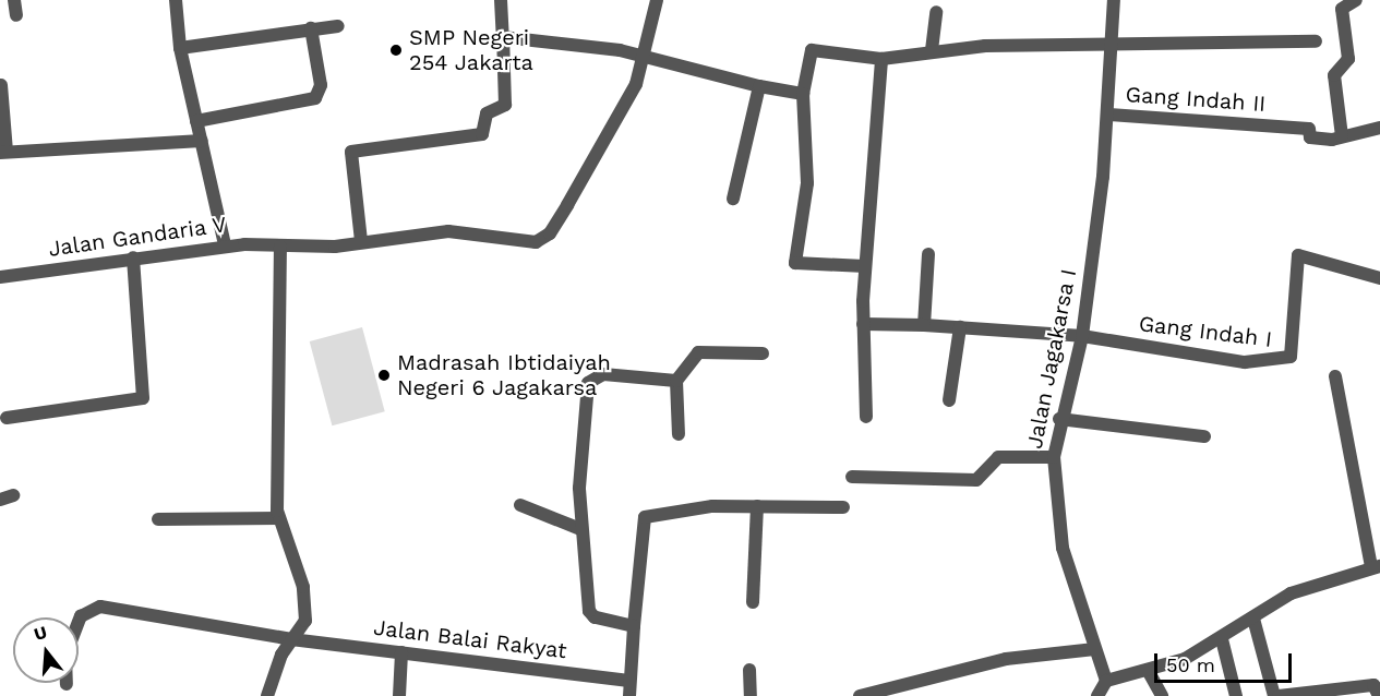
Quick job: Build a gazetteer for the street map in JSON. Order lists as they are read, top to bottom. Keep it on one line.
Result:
{"streets":{"street":["Gang Indah II","Jalan Gandaria V","Gang Indah I","Jalan Jagakarsa I","Jalan Balai Rakyat"]},"crossings":[["Gang Indah II","Jalan Jagakarsa I"],["Gang Indah I","Jalan Jagakarsa I"]],"places":["SMP Negeri 254 Jakarta","Madrasah Ibtidaiyah Negeri 6 Jagakarsa"],"scale_bar":"50 m","north":"top"}
